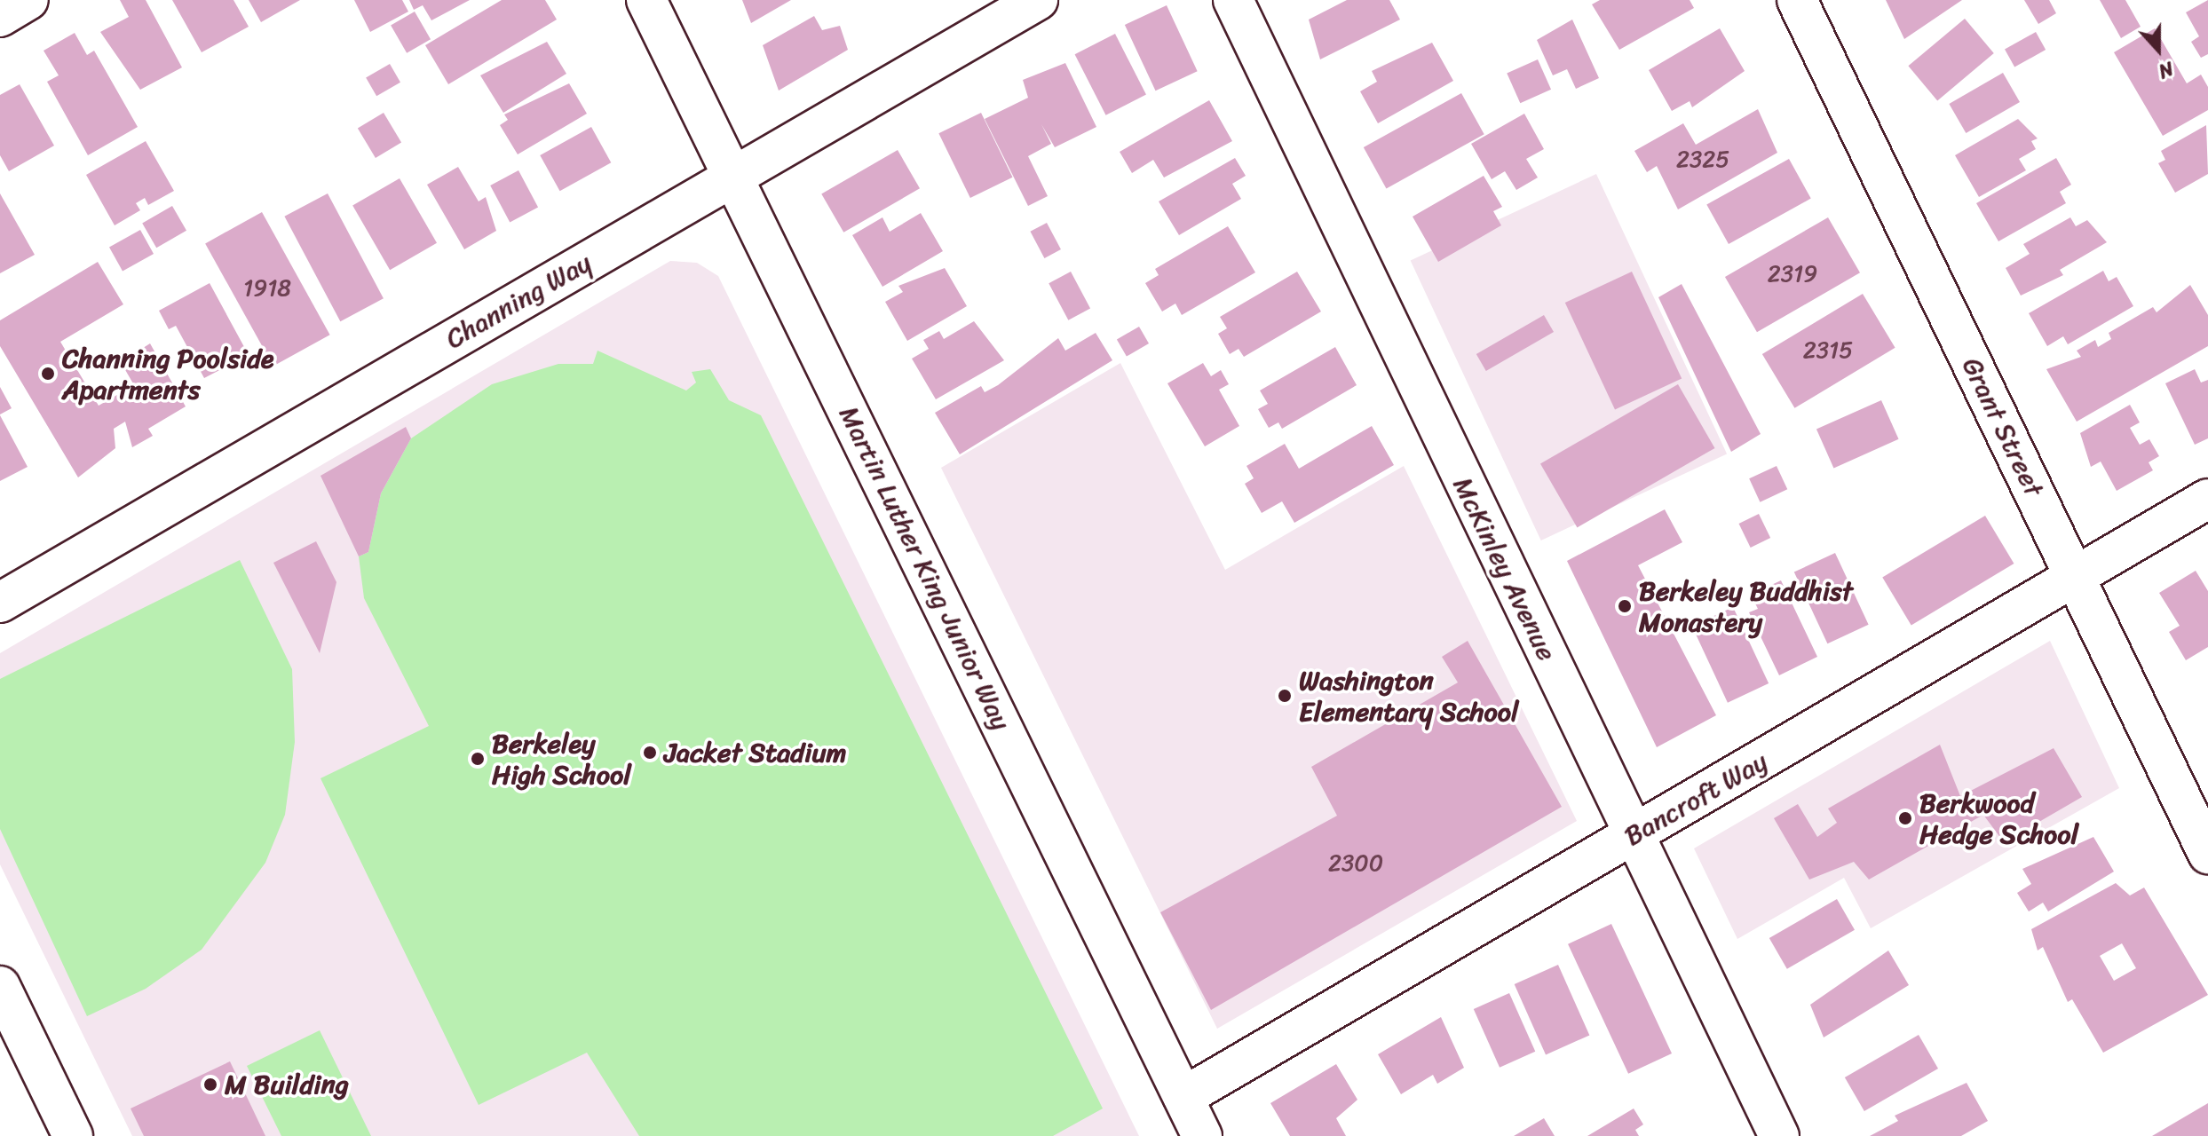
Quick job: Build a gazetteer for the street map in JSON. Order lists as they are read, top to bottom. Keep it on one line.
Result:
{"streets":{"street":["Channing Way","Grant Street","Martin Luther King Junior Way","McKinley Avenue","Bancroft Way"]},"crossings":[["Channing Way","Martin Luther King Junior Way"],["Grant Street","Bancroft Way"],["Martin Luther King Junior Way","Bancroft Way"],["McKinley Avenue","Bancroft Way"]],"places":["Channing Poolside Apartments","Berkeley Buddhist Monastery","Washington Elementary School","Jacket Stadium","Berkeley High School","Berkwood Hedge School","M Building"],"house_numbers":["2325","2319","1918","2315","2300"],"north":"bottom"}
